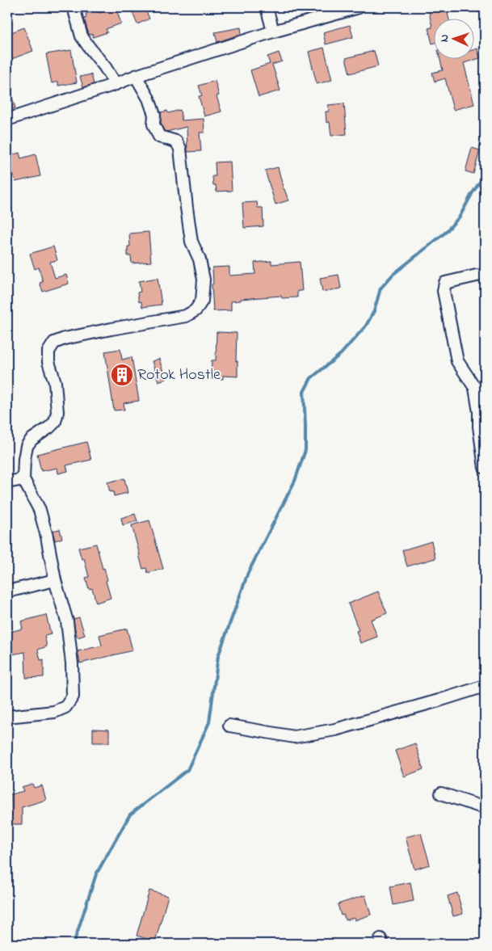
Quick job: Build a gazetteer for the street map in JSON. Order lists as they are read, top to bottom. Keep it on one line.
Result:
{"places":{"building":["Rotok Hostle"]},"north":"left"}
